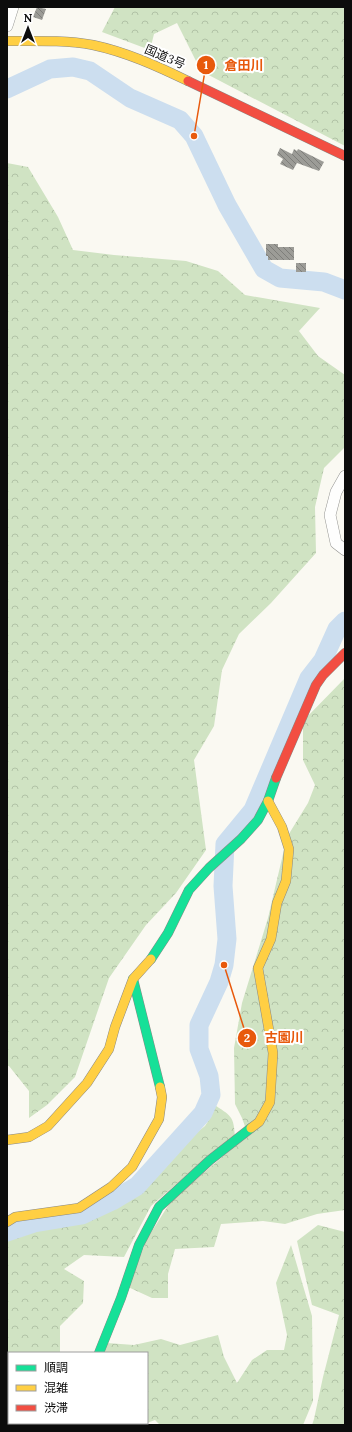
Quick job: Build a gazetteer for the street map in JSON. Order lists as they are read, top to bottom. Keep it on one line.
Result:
{"streets":{"main road":["国道3号"]},"places":["倉田川","古園川"],"legend":["順調","混雑","渋滞"],"north":"top"}
